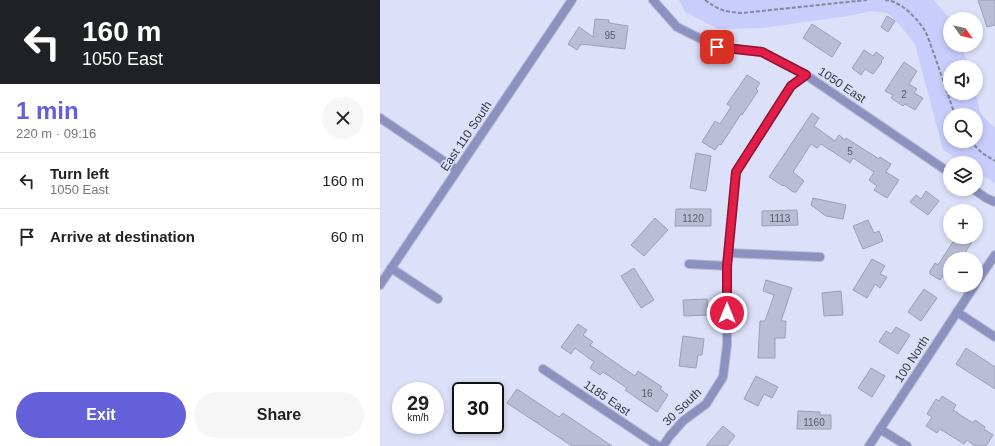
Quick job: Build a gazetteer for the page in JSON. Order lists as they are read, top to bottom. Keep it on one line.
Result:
{"streets":{"street":["1050 East","East 110 South","100 North","1185 East","30 South"]},"crossings":[["1050 East","30 South"]],"house_numbers":["95","2","5","1120","1113","16","1160"],"north":"bottom right","page":{"turn":["160 m","1050 East"],"map_buttons":["+","−"],"heading":["1 min","220 m · 09:16"],"list":[{"name":"Turn left","note":"1050 East","value":"160 m"},{"name":"Arrive at destination","value":"60 m"}],"speed":"29 km/h","limit":"30","buttons":["Exit","Share"]}}
